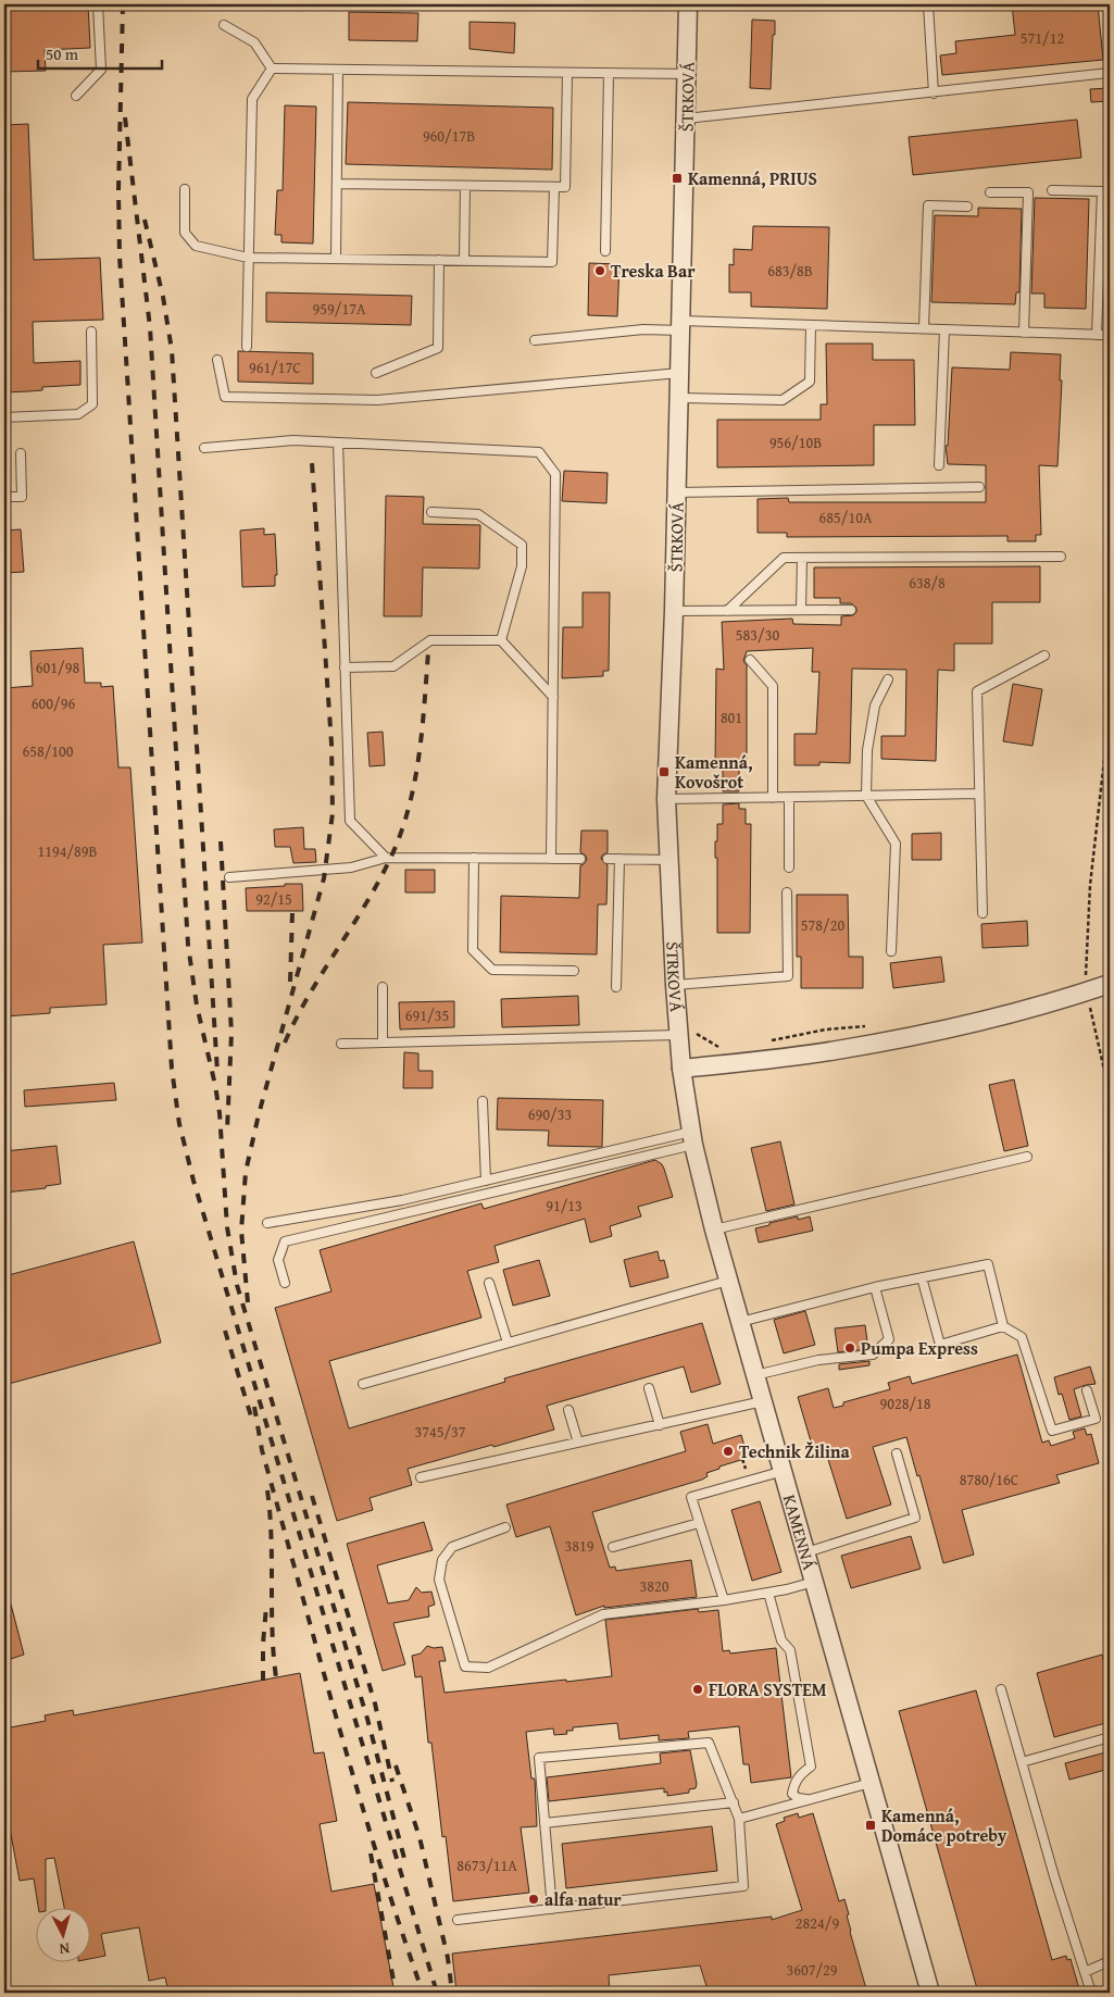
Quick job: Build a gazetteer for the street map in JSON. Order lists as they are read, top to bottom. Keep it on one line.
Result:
{"streets":{"street":["ŠTRKOVÁ","KAMENNÁ"]},"crossings":[["ŠTRKOVÁ","KAMENNÁ"]],"places":{"transit":["Kamenná, PRIUS","Kamenná, Kovošrot","Kamenná, Domáce potreby"],"other":["Treska Bar","Pumpa Express","Technik Žilina","FLORA SYSTEM","alfa natur"]},"house_numbers":["571/12","960/17B","683/8B","959/17A","961/17C","956/10B","685/10A","638/8","583/30","601/98","600/96","801","658/100","1194/89B","92/15","578/20","691/35","690/33","91/13","9028/18","3745/37","8780/16C","3819","3820","8673/11A","2824/9","3607/29"],"scale_bar":"50 m","north":"bottom"}
